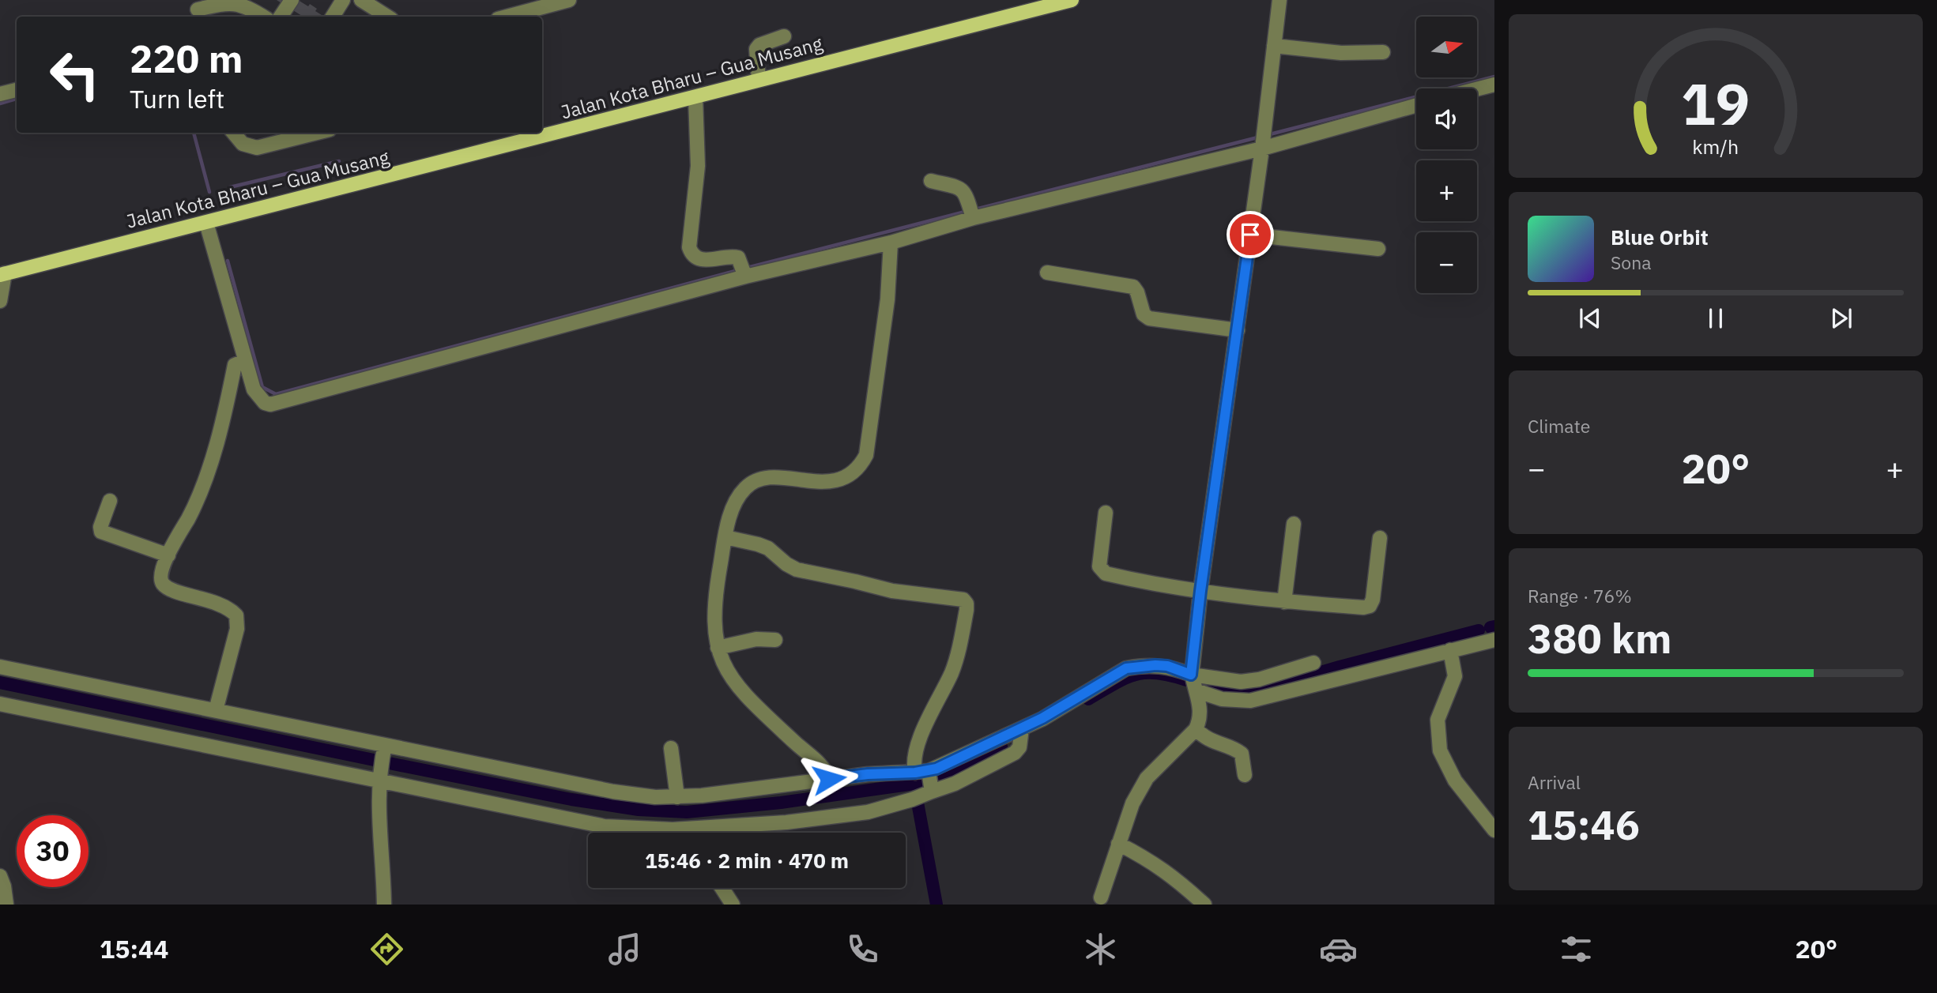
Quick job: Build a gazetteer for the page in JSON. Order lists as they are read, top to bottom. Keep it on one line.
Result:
{"streets":{"main road":["Jalan Kota Bharu – Gua Musang"]},"north":"right","page":{"map_buttons":["+","−"],"turn":["220 m","Turn left"],"song":["Blue Orbit","Sona"],"tile":["Climate",["Range · 76%","380 km"],["Arrival","15:46"]],"heat":["−","20°","+"],"limit":"30","trip":"15:46 · 2 min · 470 m","tabs":["15:44","20°"],"gauge":["19","km/h"]}}
